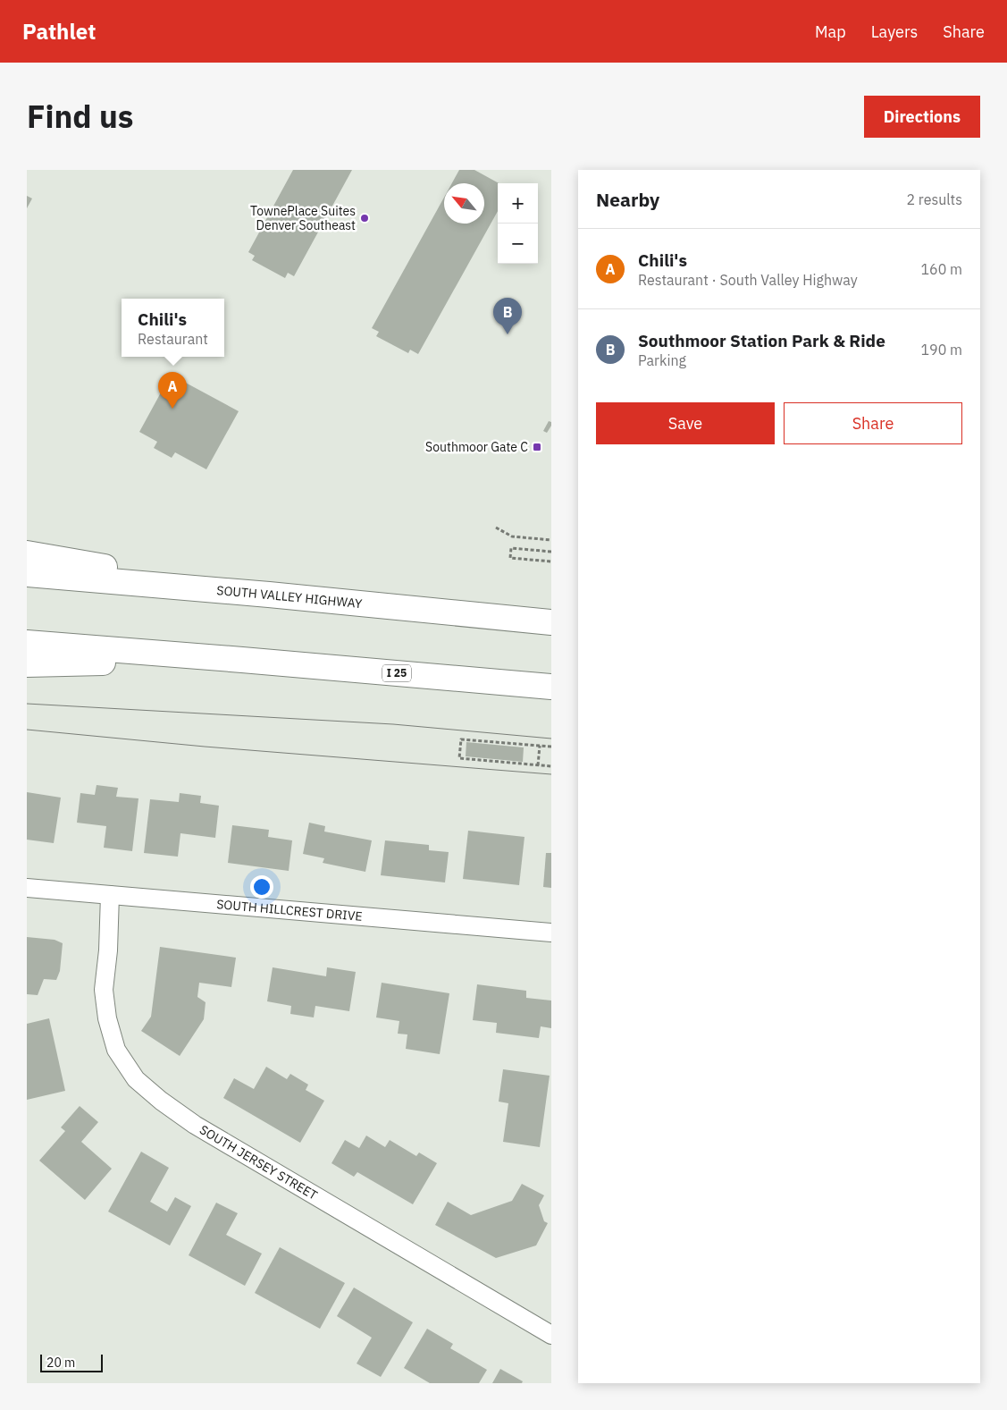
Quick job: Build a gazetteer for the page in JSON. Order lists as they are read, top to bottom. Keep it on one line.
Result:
{"streets":{"highway":["SOUTH VALLEY HIGHWAY","I 25"],"street":["SOUTH HILLCREST DRIVE","SOUTH JERSEY STREET"]},"crossings":[["SOUTH HILLCREST DRIVE","SOUTH JERSEY STREET"]],"places":{"other":["TownePlace Suites Denver Southeast"],"transit":["Southmoor Gate C"]},"scale_bar":"20 m","north":"top left","page":{"header":"Pathlet","nav":["Map","Layers","Share"],"title":"Find us","buttons":["Directions",["Save","Share"]],"heading":["Nearby","2 results"],"map_buttons":["+","−"],"list":[{"mark":"A","name":"Chili's","note":"Restaurant · South Valley Highway","value":"160 m"},{"mark":"B","name":"Southmoor Station Park & Ride","note":"Parking","value":"190 m"}],"pins":["B","A"],"popup":["Chili's","Restaurant"],"scale":"20 m"}}
